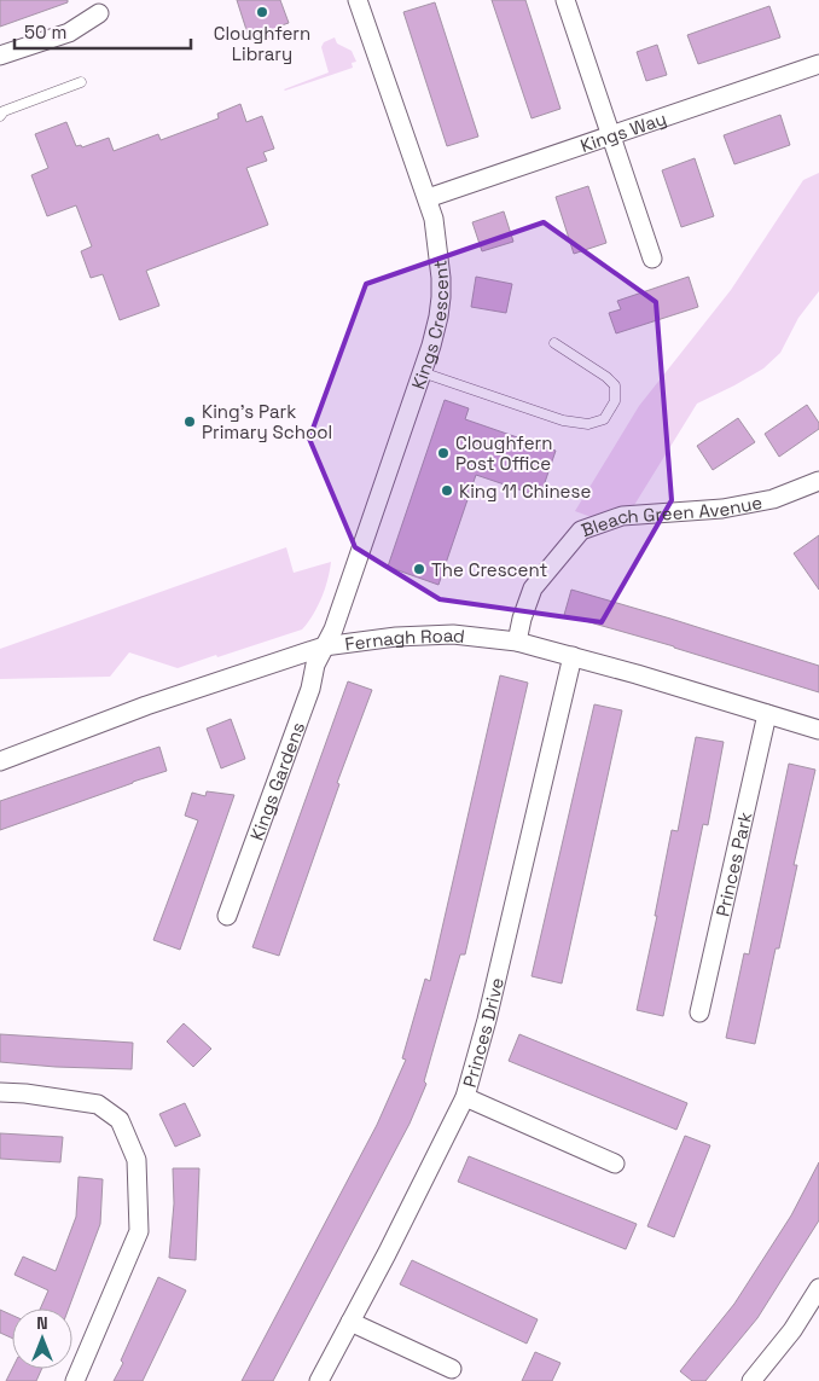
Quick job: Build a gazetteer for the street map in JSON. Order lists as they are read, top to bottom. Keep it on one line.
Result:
{"streets":{"street":["Kings Way","Kings Crescent","Bleach Green Avenue","Fernagh Road","Kings Gardens","Princes Park","Princes Drive"]},"crossings":[["Kings Way","Kings Crescent"],["Kings Crescent","Fernagh Road"],["Kings Crescent","Kings Gardens"],["Bleach Green Avenue","Fernagh Road"],["Fernagh Road","Kings Gardens"],["Fernagh Road","Princes Park"],["Fernagh Road","Princes Drive"]],"places":["Cloughfern Library","King's Park Primary School","Cloughfern Post Office","King 11 Chinese","The Crescent"],"scale_bar":"50 m","north":"top"}
